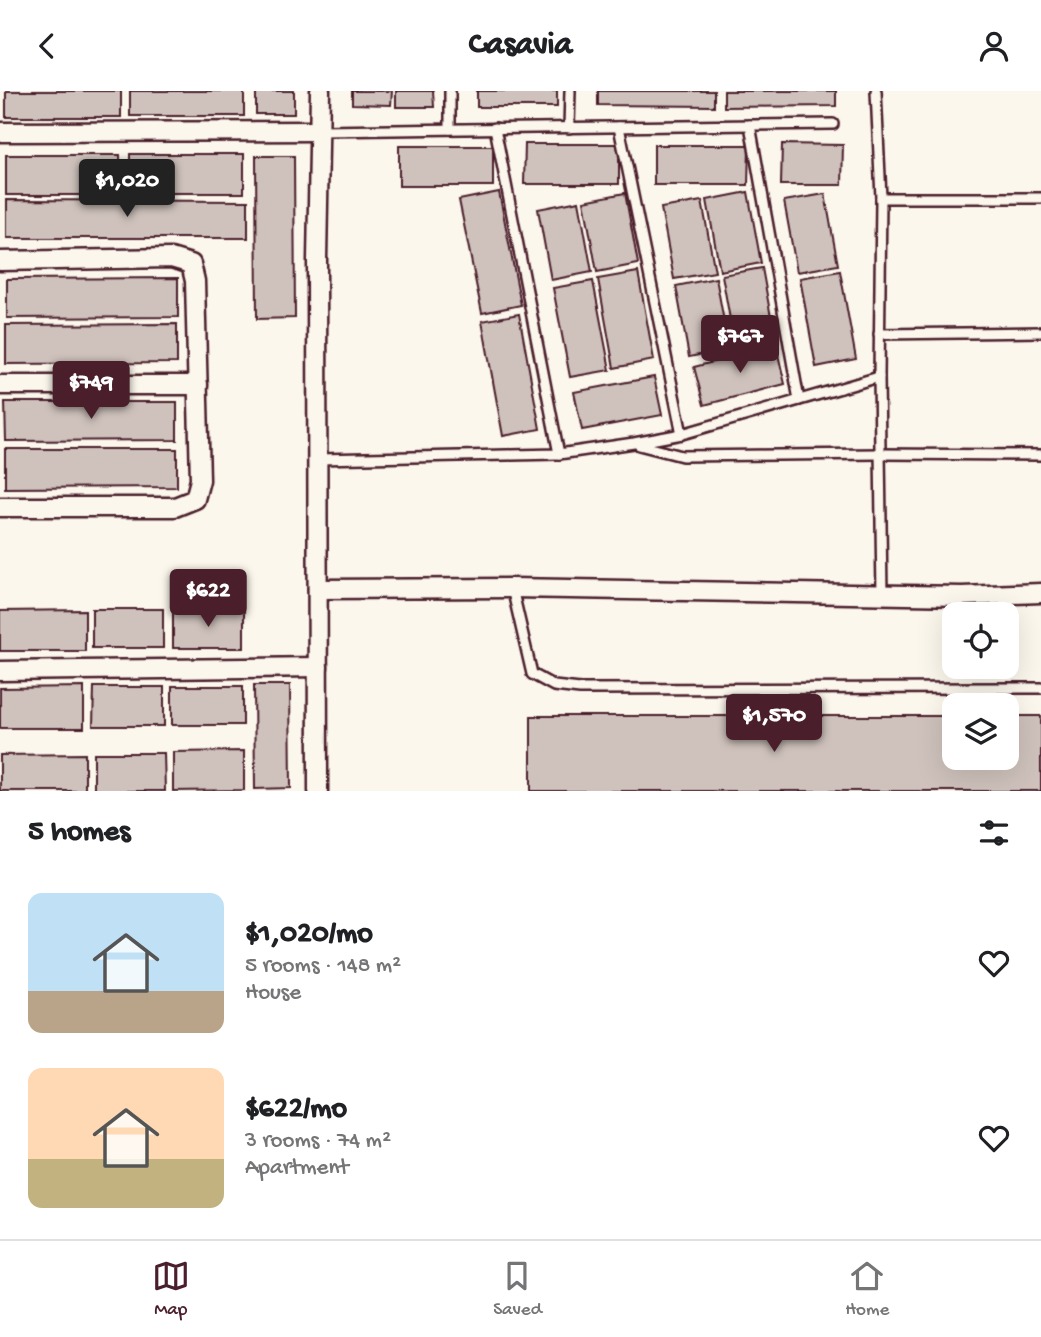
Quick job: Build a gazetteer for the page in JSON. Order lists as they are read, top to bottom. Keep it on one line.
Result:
{"page":{"header":"Casavia","price":["$1,020","$767","$749","$622","$1,570"],"heading":"5 homes","list":[{"name":"$1,020/mo","note":"5 rooms · 148 m² · House"},{"name":"$622/mo","note":"3 rooms · 74 m² · Apartment"}],"tabs":["Map","Saved","Home"]}}
